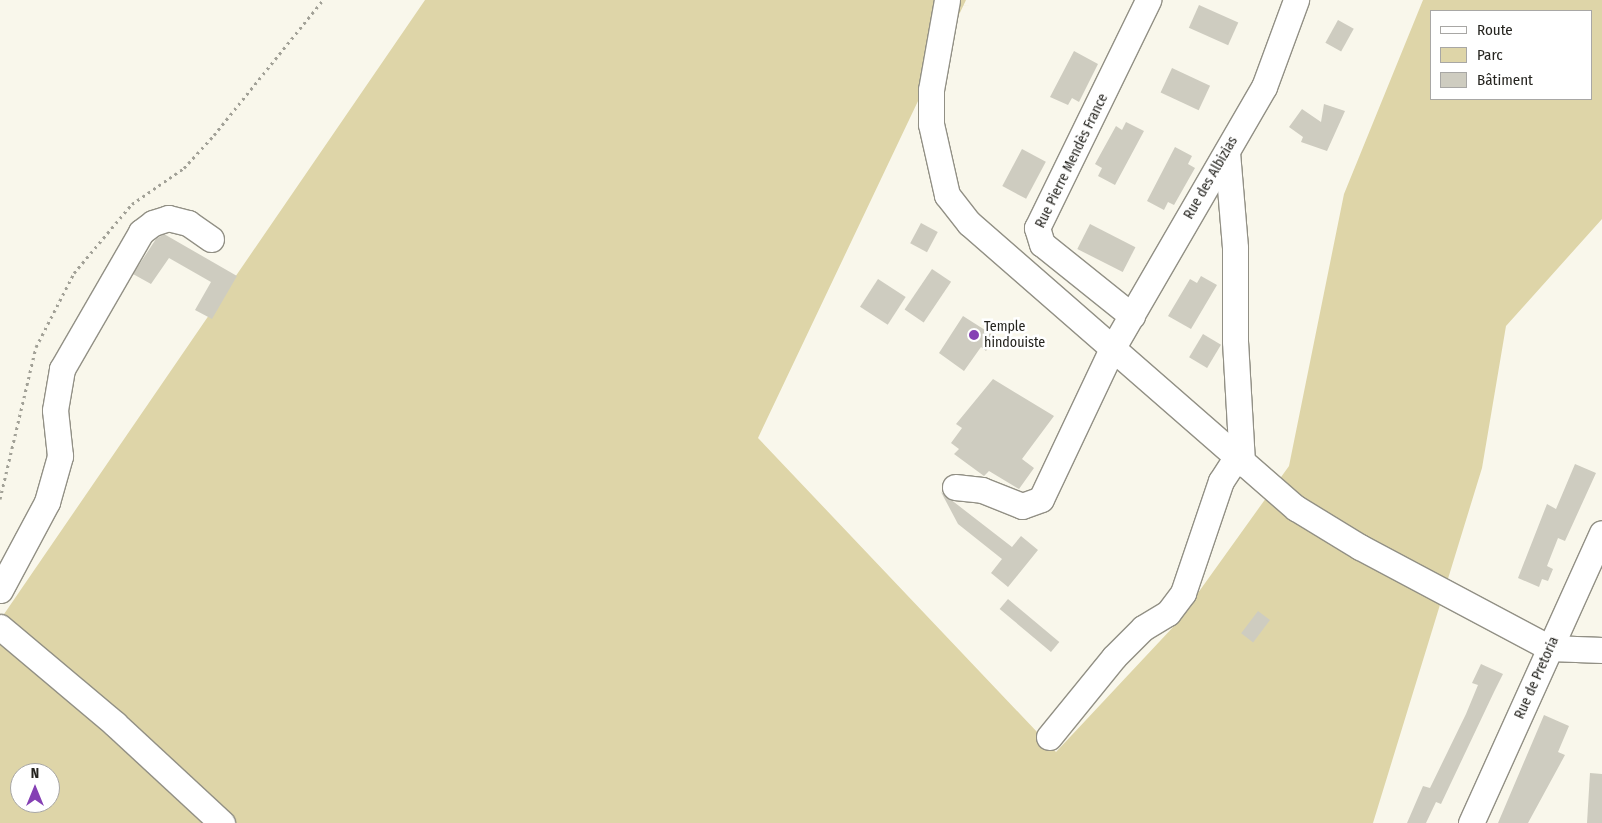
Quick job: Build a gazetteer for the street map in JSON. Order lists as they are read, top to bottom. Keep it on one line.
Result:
{"streets":{"street":["Rue Pierre Mendès France","Rue des Albizias","Rue de Pretoria"]},"crossings":[["Rue Pierre Mendès France","Rue des Albizias"]],"places":["Temple hindouiste"],"legend":["Route","Parc","Bâtiment"],"north":"top"}
